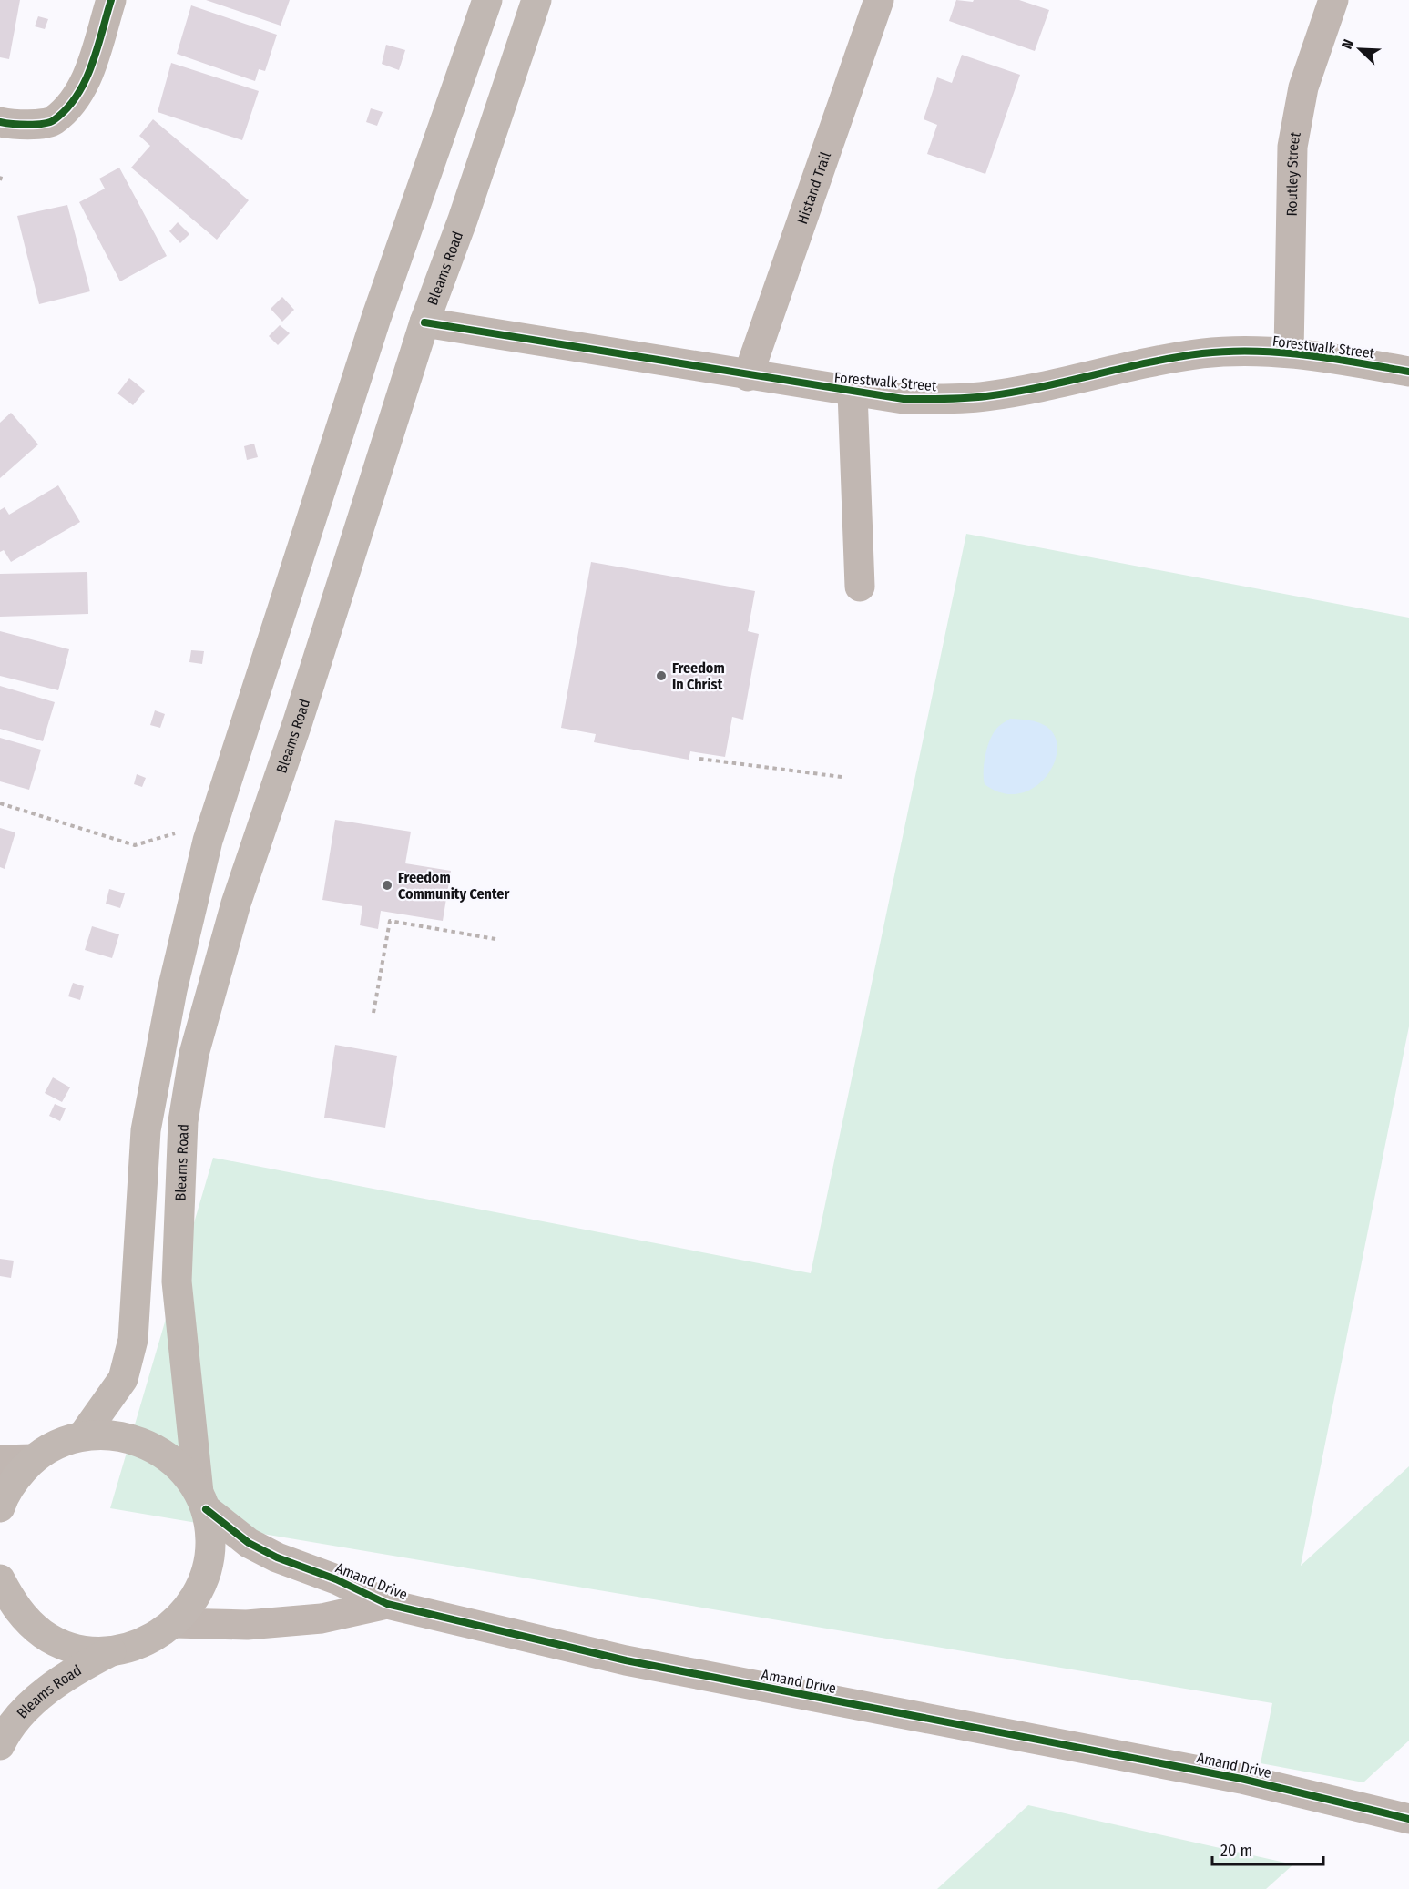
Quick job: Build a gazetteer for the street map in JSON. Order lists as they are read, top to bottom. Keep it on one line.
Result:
{"streets":{"main road":["Bleams Road"],"street":["Routley Street","Histand Trail","Forestwalk Street","Amand Drive"]},"crossings":[["Routley Street","Forestwalk Street"],["Histand Trail","Forestwalk Street"],["Bleams Road","Forestwalk Street"],["Bleams Road","Amand Drive"]],"places":["Freedom In Christ","Freedom Community Center"],"scale_bar":"20 m","north":"top left"}
